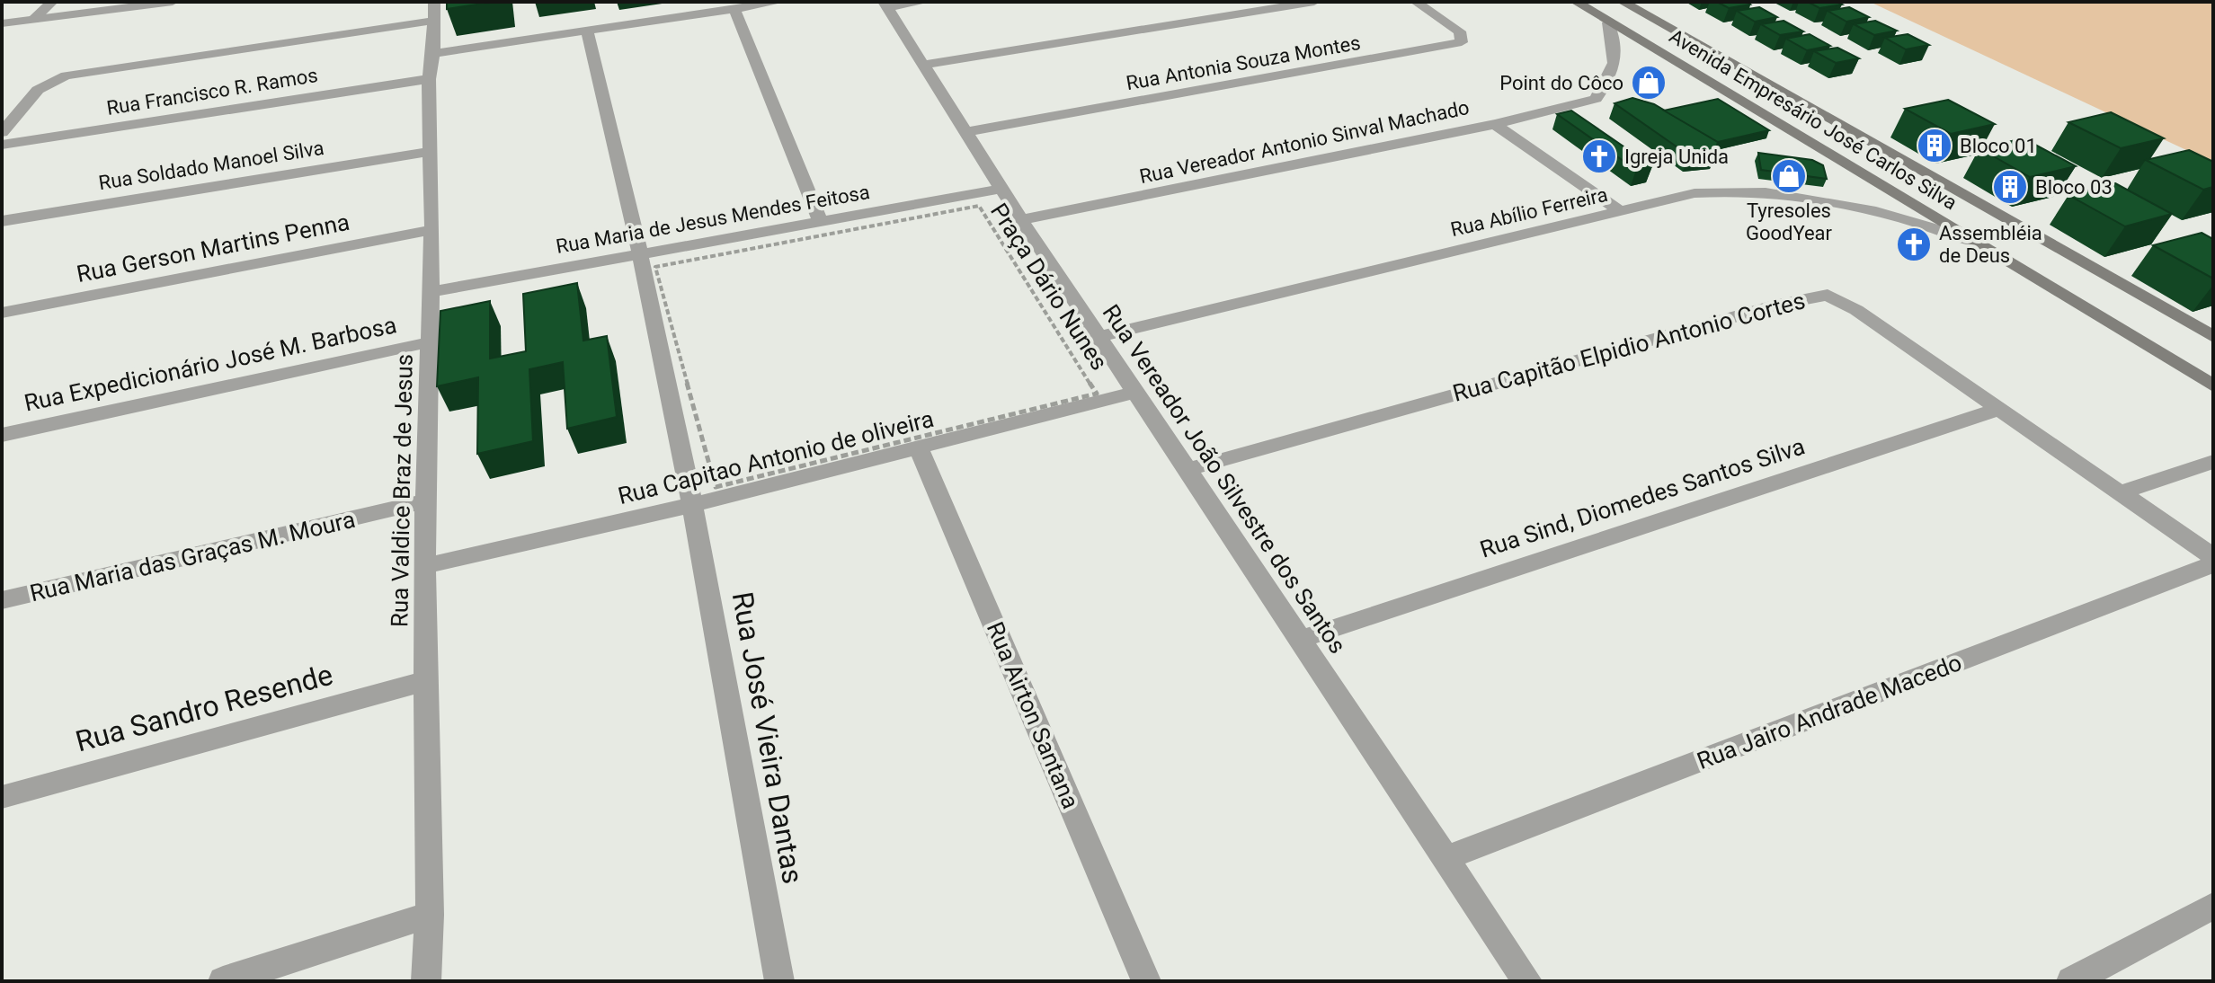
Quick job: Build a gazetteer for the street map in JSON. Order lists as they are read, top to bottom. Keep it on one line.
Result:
{"streets":{"main road":["Avenida Empresário José Carlos Silva"],"street":["Rua Antonia Souza Montes","Rua Francisco R. Ramos","Rua Vereador Antonio Sinval Machado","Rua Soldado Manoel Silva","Rua Abílio Ferreira","Rua Maria de Jesus Mendes Feitosa","Rua Gerson Martins Penna","Rua Capitão Elpidio Antonio Cortes","Rua Expedicionário José M. Barbosa","Rua Capitao Antonio de oliveira","Rua Vereador João Silvestre dos Santos","Rua Valdice Braz de Jesus","Rua Sind, Diomedes Santos Silva","Rua Maria das Graças M. Moura","Rua Sandro Resende","Rua Jairo Andrade Macedo","Rua Airton Santana","Rua José Vieira Dantas"],"path":["Praça Dário Nunes"]},"crossings":[["Rua Antonia Souza Montes","Rua Vereador João Silvestre dos Santos"],["Rua Francisco R. Ramos","Rua Valdice Braz de Jesus"],["Avenida Empresário José Carlos Silva","Rua Vereador Antonio Sinval Machado"],["Avenida Empresário José Carlos Silva","Rua Abílio Ferreira"],["Rua Vereador Antonio Sinval Machado","Rua Vereador João Silvestre dos Santos"],["Rua Soldado Manoel Silva","Rua Valdice Braz de Jesus"],["Rua Abílio Ferreira","Rua Vereador João Silvestre dos Santos"],["Rua Maria de Jesus Mendes Feitosa","Rua Vereador João Silvestre dos Santos"],["Rua Maria de Jesus Mendes Feitosa","Rua Valdice Braz de Jesus"],["Rua Maria de Jesus Mendes Feitosa","Rua José Vieira Dantas"],["Rua Gerson Martins Penna","Rua Valdice Braz de Jesus"],["Rua Capitão Elpidio Antonio Cortes","Rua Vereador João Silvestre dos Santos"],["Rua Capitão Elpidio Antonio Cortes","Rua Sind, Diomedes Santos Silva"],["Rua Expedicionário José M. Barbosa","Rua Valdice Braz de Jesus"],["Rua Capitao Antonio de oliveira","Rua Vereador João Silvestre dos Santos"],["Rua Capitao Antonio de oliveira","Rua Valdice Braz de Jesus"],["Rua Capitao Antonio de oliveira","Rua Airton Santana"],["Rua Capitao Antonio de oliveira","Rua José Vieira Dantas"],["Rua Vereador João Silvestre dos Santos","Rua Sind, Diomedes Santos Silva"],["Rua Vereador João Silvestre dos Santos","Rua Jairo Andrade Macedo"],["Rua Valdice Braz de Jesus","Rua Maria das Graças M. Moura"],["Rua Valdice Braz de Jesus","Rua Sandro Resende"]],"places":{"shop":["Point do Côco","Tyresoles GoodYear"],"building":["Bloco 01","Bloco 03"],"church":["Igreja Unida","Assembléia de Deus"]}}
